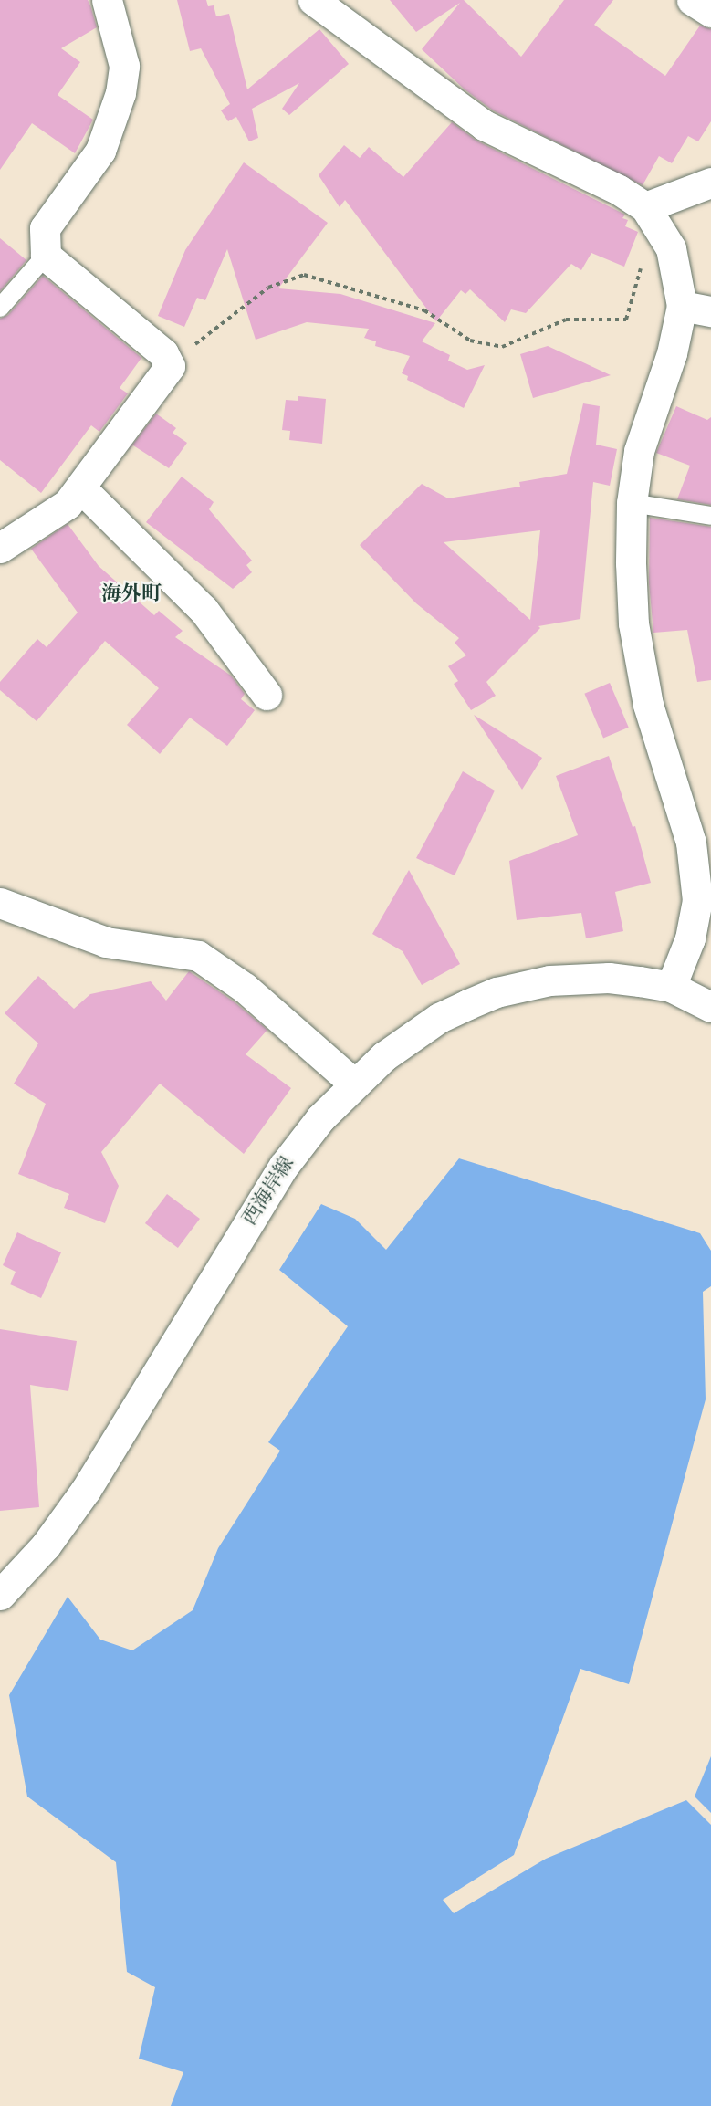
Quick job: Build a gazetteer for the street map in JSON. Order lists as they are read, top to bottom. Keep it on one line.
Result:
{"streets":{"street":["西海岸線"]},"districts":["海外町"]}
